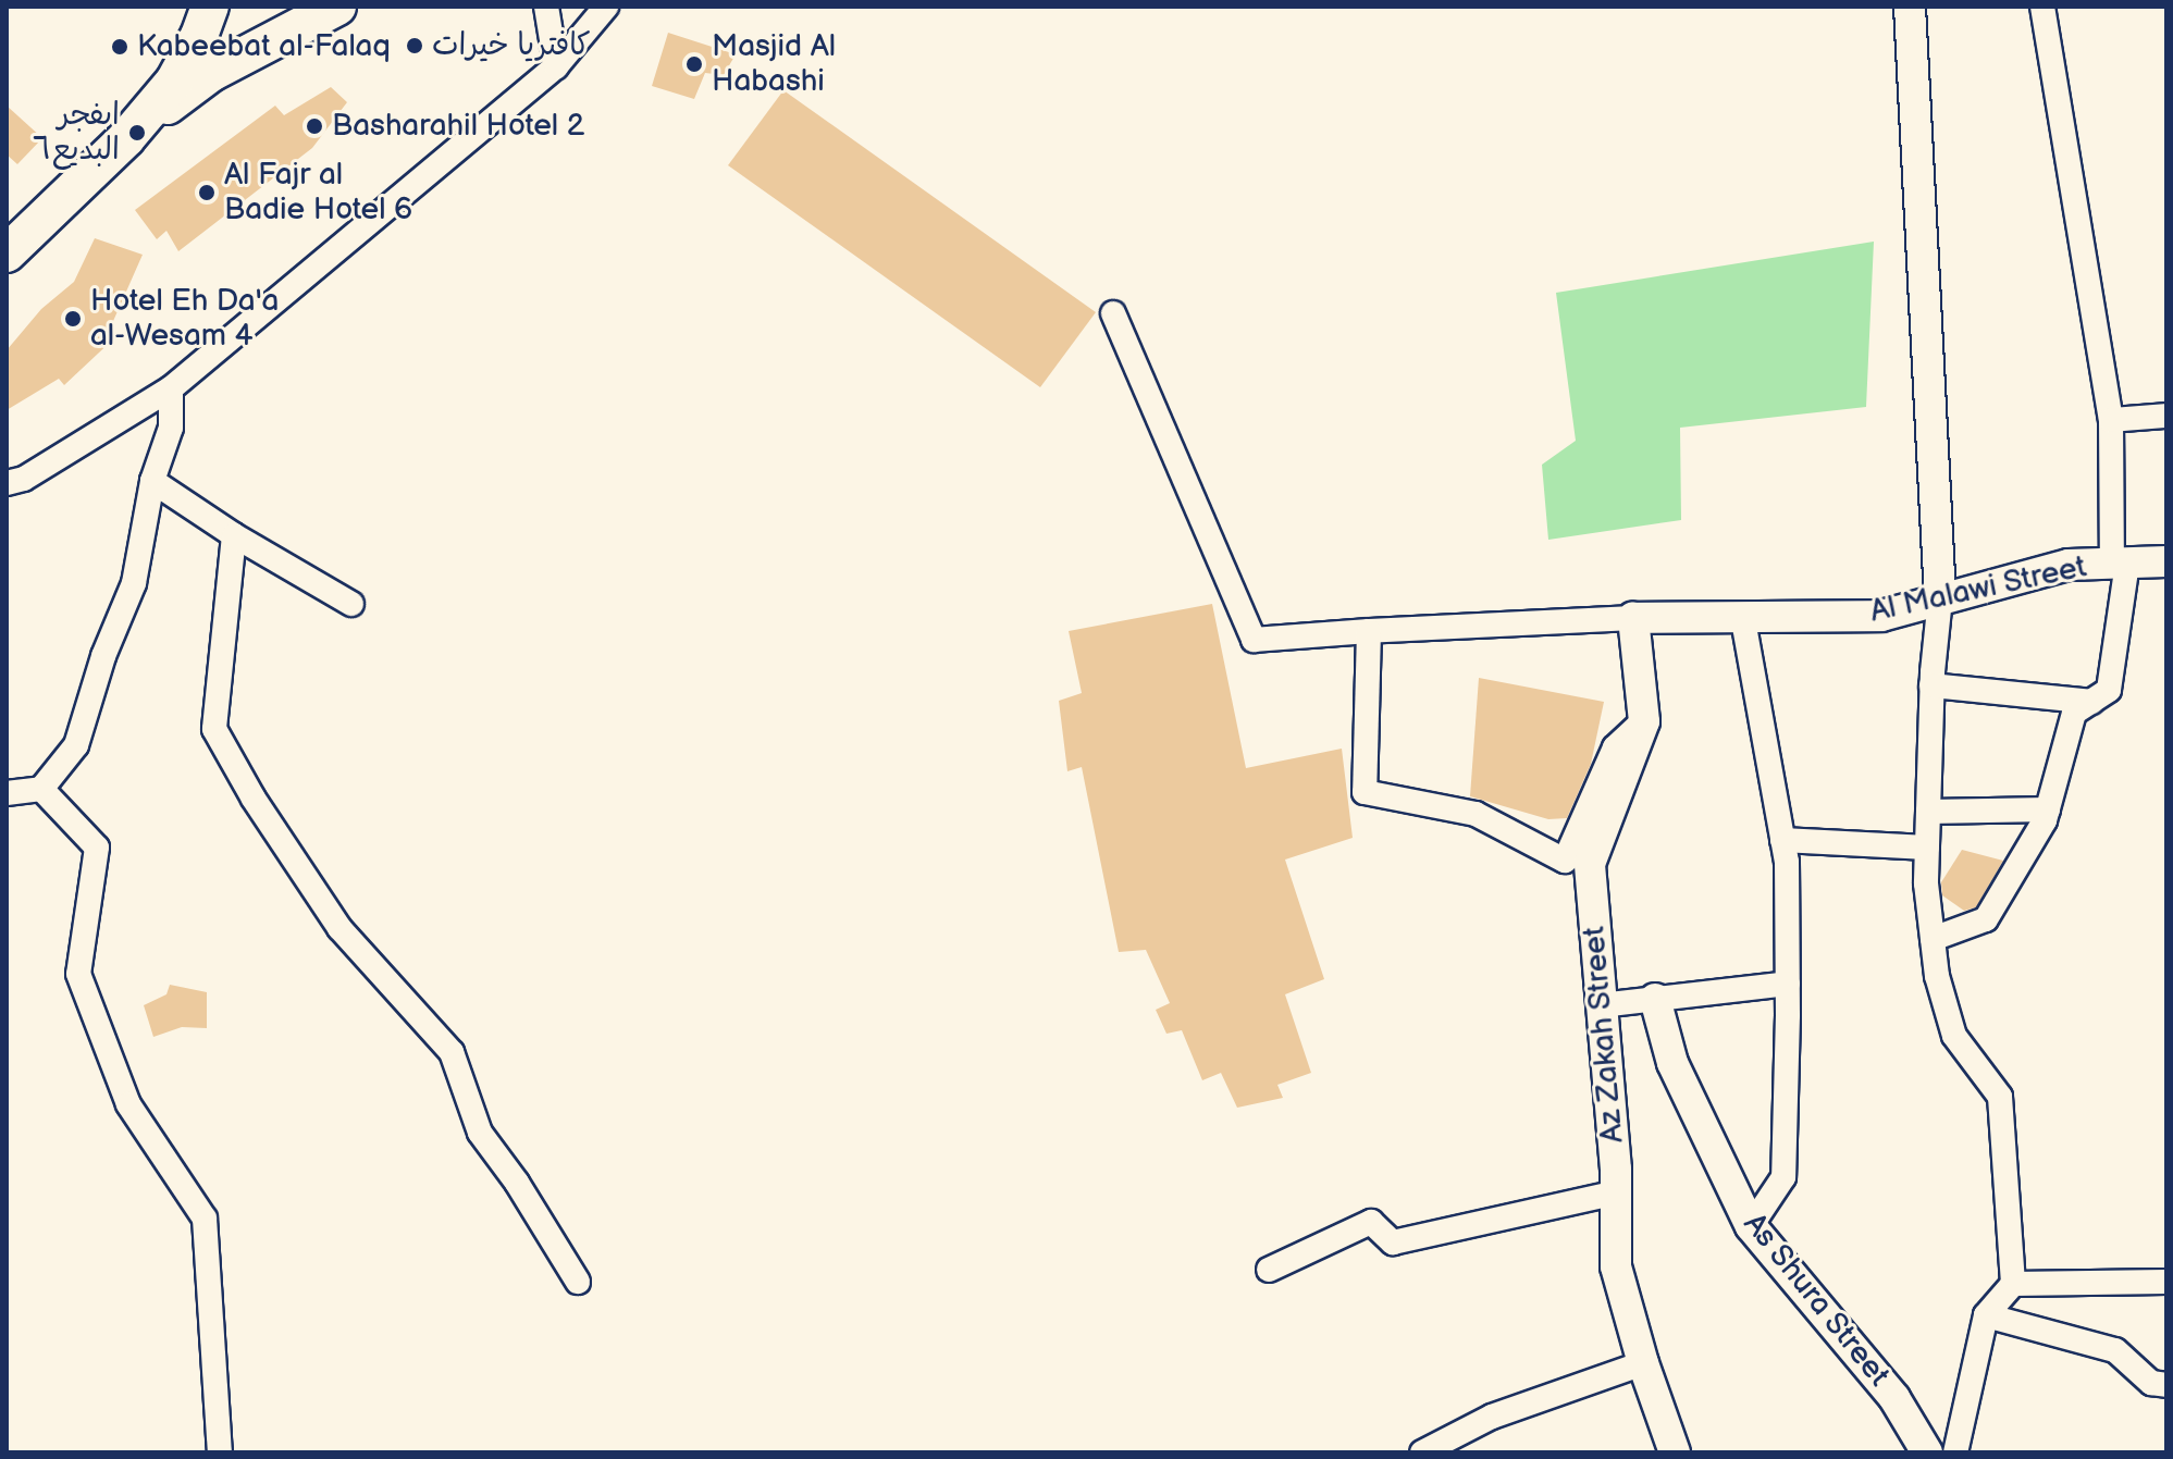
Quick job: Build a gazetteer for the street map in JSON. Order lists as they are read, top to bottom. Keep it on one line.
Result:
{"streets":{"street":["Al Malawi Street","Az Zakah Street","As Shura Street"]},"crossings":[["Al Malawi Street","Az Zakah Street"]],"places":["كافتريا خيرات","Kabeebat al-Falaq","Masjid Al Habashi","Basharahil Hotel 2","اىفجر البديع٦","Al Fajr al Badie Hotel 6","Hotel Eh Da'a al-Wesam 4"]}
